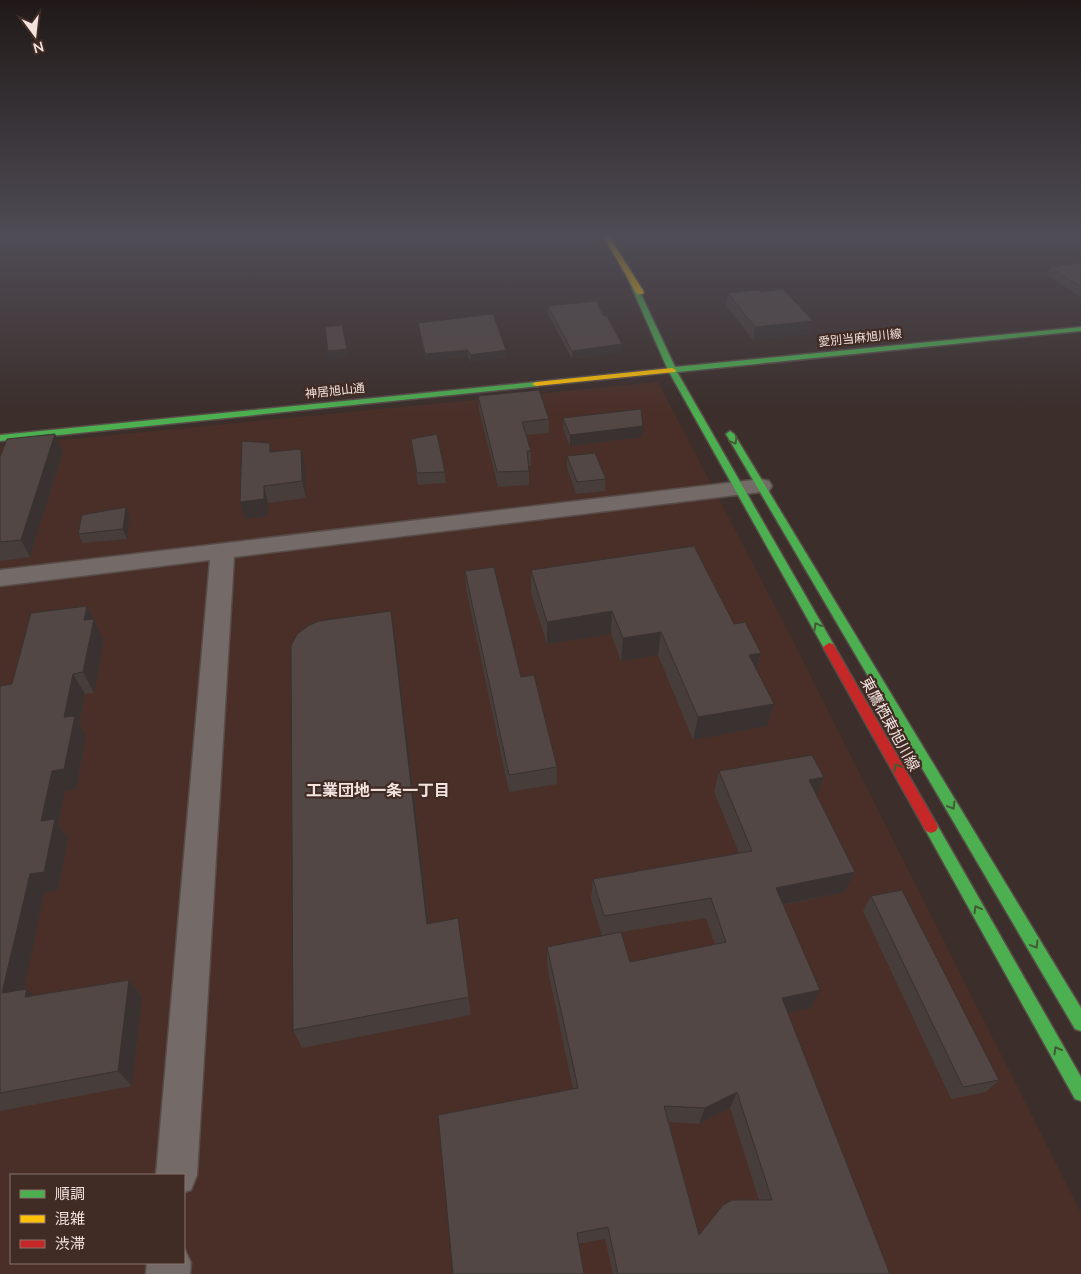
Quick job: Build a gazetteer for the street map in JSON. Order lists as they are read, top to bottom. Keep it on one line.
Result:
{"streets":{"main road":["愛別当麻旭川線","神居旭山通","東鷹栖東旭川線"]},"crossings":[["愛別当麻旭川線","神居旭山通"],["愛別当麻旭川線","東鷹栖東旭川線"],["神居旭山通","東鷹栖東旭川線"]],"districts":["工業団地一条一丁目"],"legend":["順調","混雑","渋滞"],"north":"bottom"}
